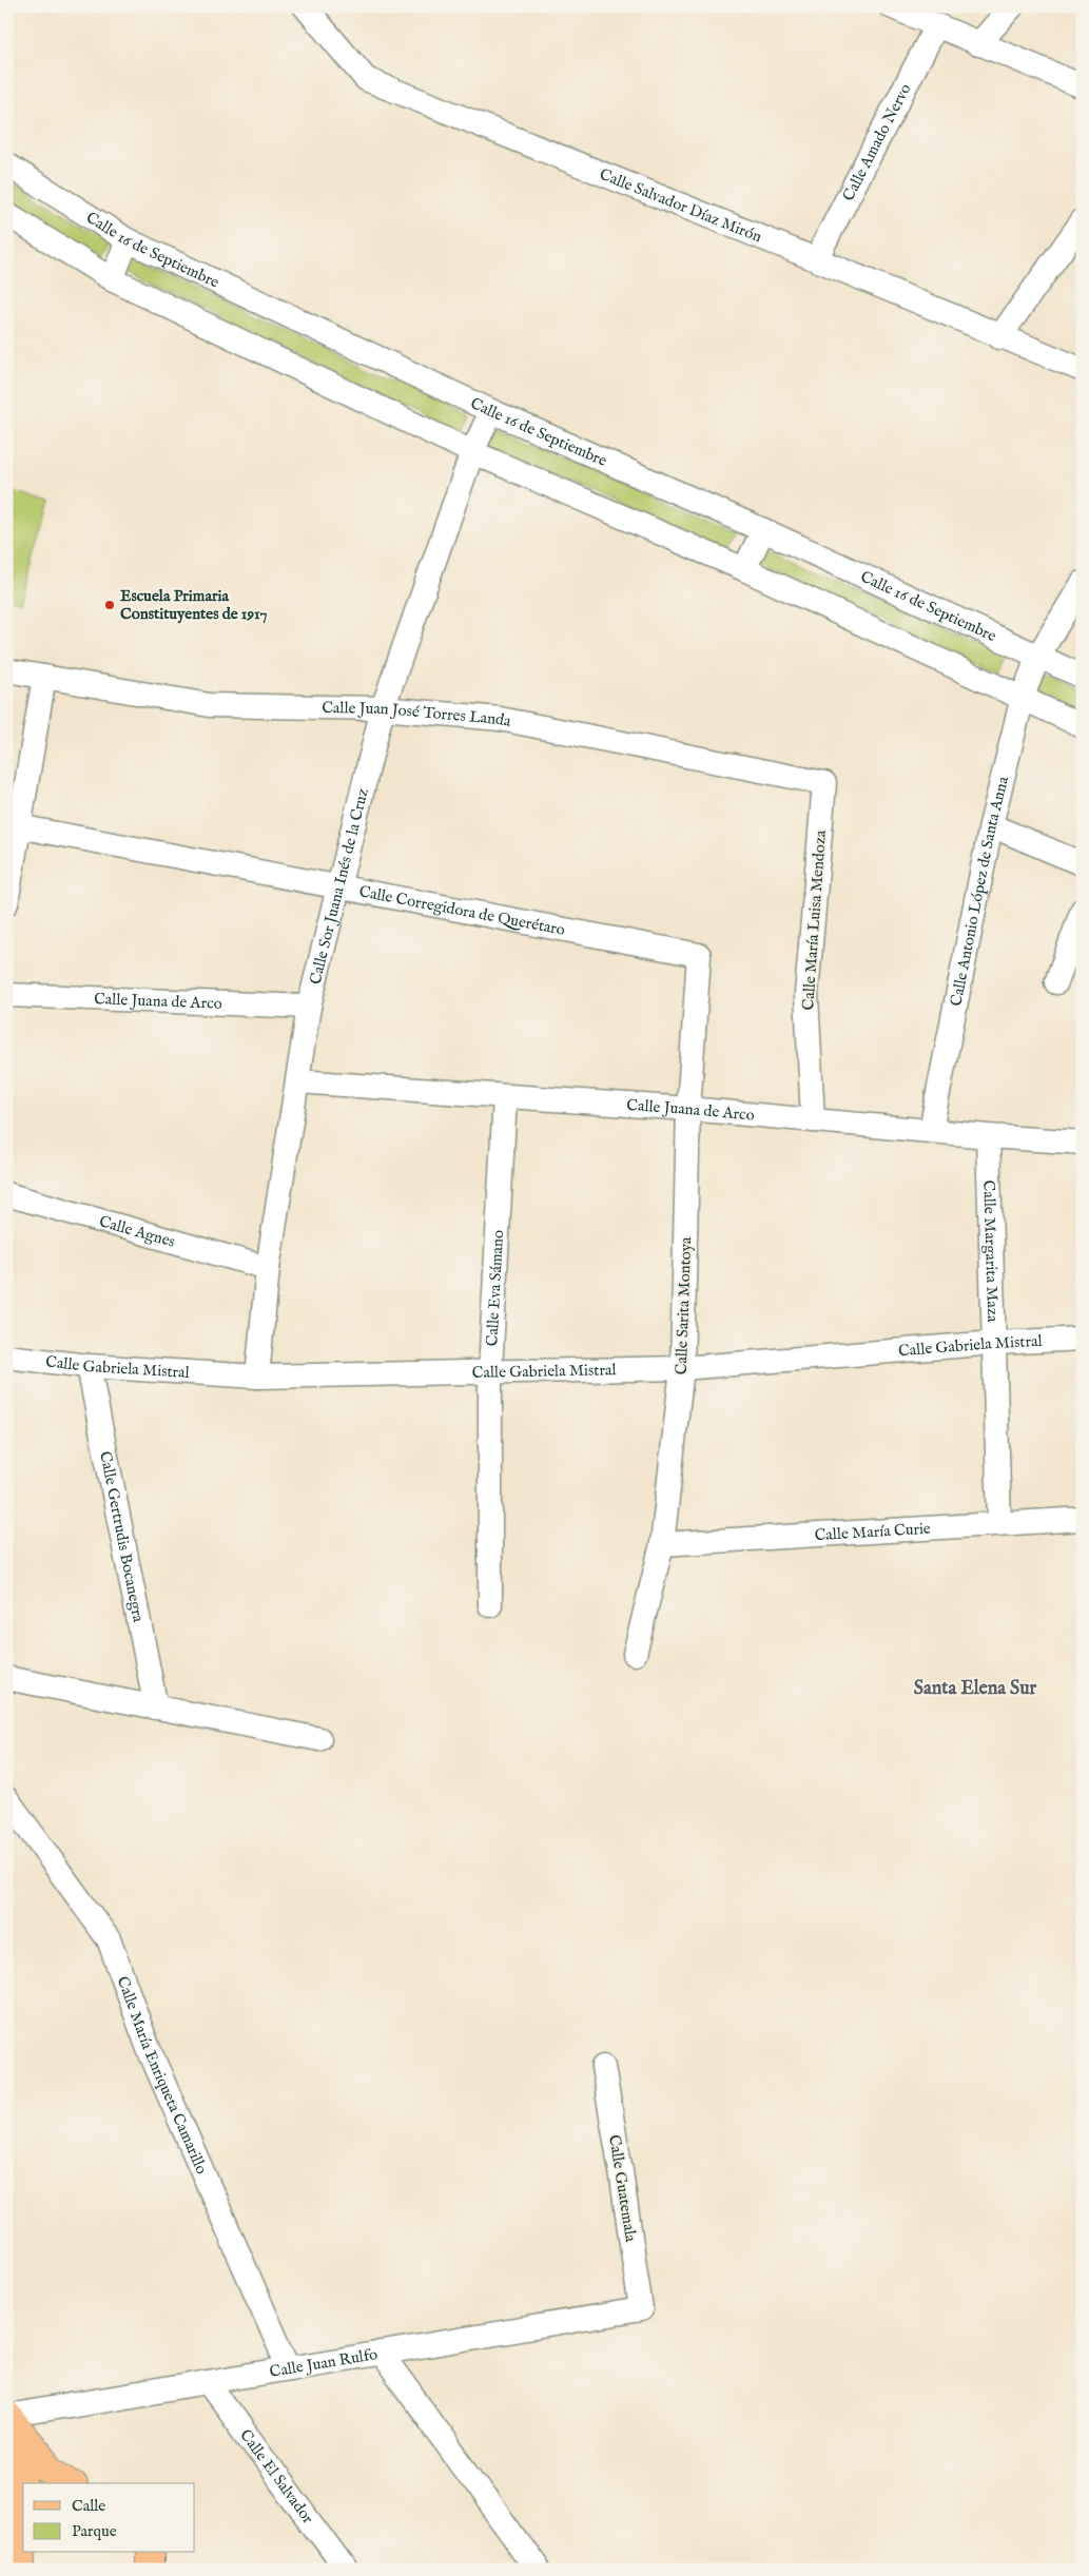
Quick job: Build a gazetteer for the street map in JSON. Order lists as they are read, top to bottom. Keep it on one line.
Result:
{"streets":{"street":["Calle Amado Nervo","Calle Salvador Díaz Mirón","Calle 16 de Septiembre","Calle Juan José Torres Landa","Calle Sor Juana Inés de la Cruz","Calle Antonio López de Santa Anna","Calle Corregidora de Querétaro","Calle María Luisa Mendoza","Calle Juana de Arco","Calle Agnes","Calle Margarita Maza","Calle Eva Sámano","Calle Sarita Montoya","Calle Gabriela Mistral","Calle María Curie","Calle Gertrudis Bocanegra","Calle María Enriqueta Camarillo","Calle Guatemala","Calle Juan Rulfo","Calle El Salvador"]},"crossings":[["Calle Amado Nervo","Calle Salvador Díaz Mirón"],["Calle 16 de Septiembre","Calle Sor Juana Inés de la Cruz"],["Calle 16 de Septiembre","Calle Antonio López de Santa Anna"],["Calle Juan José Torres Landa","Calle Sor Juana Inés de la Cruz"],["Calle Juan José Torres Landa","Calle María Luisa Mendoza"],["Calle Sor Juana Inés de la Cruz","Calle Corregidora de Querétaro"],["Calle Sor Juana Inés de la Cruz","Calle Juana de Arco"],["Calle Sor Juana Inés de la Cruz","Calle Agnes"],["Calle Sor Juana Inés de la Cruz","Calle Gabriela Mistral"],["Calle Antonio López de Santa Anna","Calle Juana de Arco"],["Calle Corregidora de Querétaro","Calle Sarita Montoya"],["Calle María Luisa Mendoza","Calle Juana de Arco"],["Calle Juana de Arco","Calle Margarita Maza"],["Calle Juana de Arco","Calle Eva Sámano"],["Calle Juana de Arco","Calle Sarita Montoya"],["Calle Margarita Maza","Calle Gabriela Mistral"],["Calle Margarita Maza","Calle María Curie"],["Calle Eva Sámano","Calle Gabriela Mistral"],["Calle Sarita Montoya","Calle Gabriela Mistral"],["Calle Sarita Montoya","Calle María Curie"],["Calle Gabriela Mistral","Calle Gertrudis Bocanegra"],["Calle María Enriqueta Camarillo","Calle Juan Rulfo"],["Calle Guatemala","Calle Juan Rulfo"],["Calle Juan Rulfo","Calle El Salvador"]],"districts":["Santa Elena Sur"],"places":["Escuela Primaria Constituyentes de 1917"],"legend":["Calle","Parque"]}
